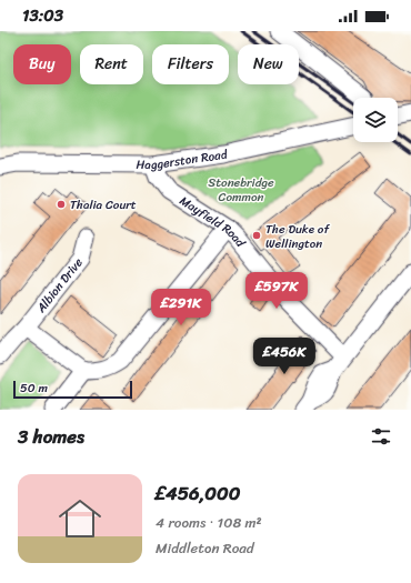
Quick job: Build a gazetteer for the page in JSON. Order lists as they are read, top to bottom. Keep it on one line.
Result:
{"streets":{"street":["Haggerston Road","Mayfield Road","Albion Drive"]},"crossings":[["Haggerston Road","Mayfield Road"]],"parks":["Stonebridge Common"],"places":["Thalia Court","The Duke of Wellington"],"scale_bar":"50 m","page":{"status":"13:03","chip":["Buy","Rent","Filters","New"],"price":["£597K","£291K","£456K"],"scale":"50 m","heading":"3 homes","list":[{"name":"£456,000","note":"4 rooms · 108 m² · Middleton Road"}]}}
